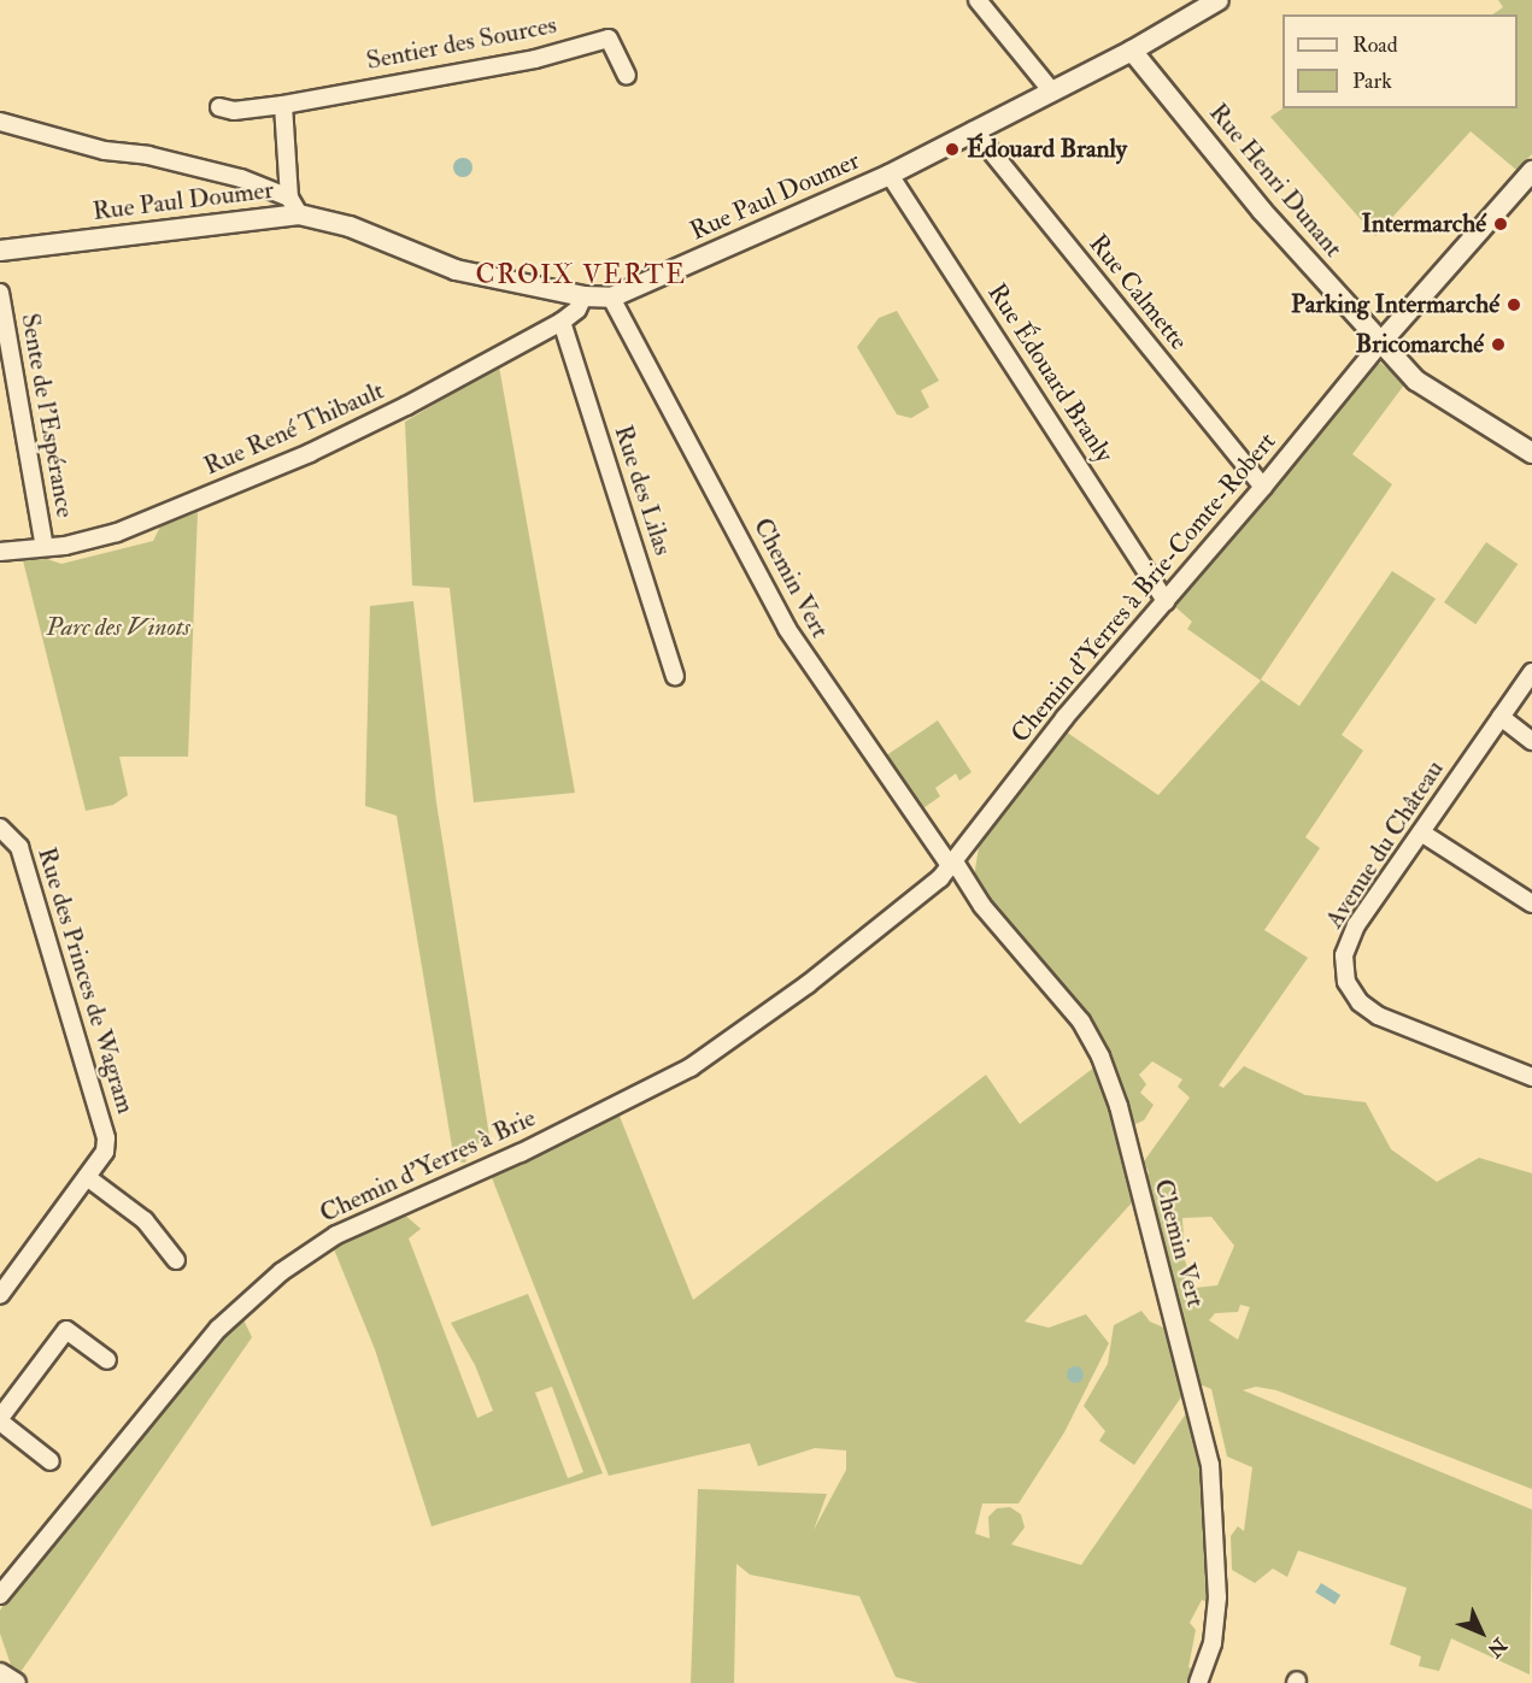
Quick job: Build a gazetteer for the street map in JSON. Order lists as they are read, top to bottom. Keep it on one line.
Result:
{"streets":{"street":["Sentier des Sources","Rue Henri Dunant","Rue Paul Doumer","Rue Calmette","Rue Édouard Branly","Sente de l'Espérance","Rue René Thibault","Rue des Lilas","Chemin Vert","Chemin d'Yerres à Brie-Comte-Robert","Avenue du Château","Rue des Princes de Wagram","Chemin d'Yerres à Brie"]},"crossings":[["Rue Henri Dunant","Rue Paul Doumer"],["Rue Henri Dunant","Chemin d'Yerres à Brie-Comte-Robert"],["Rue Paul Doumer","Rue Calmette"],["Rue Paul Doumer","Rue Édouard Branly"],["Rue Paul Doumer","Rue René Thibault"],["Rue Paul Doumer","Chemin Vert"],["Rue Calmette","Chemin d'Yerres à Brie-Comte-Robert"],["Rue Édouard Branly","Chemin d'Yerres à Brie-Comte-Robert"],["Sente de l'Espérance","Rue René Thibault"],["Rue René Thibault","Rue des Lilas"],["Chemin Vert","Chemin d'Yerres à Brie-Comte-Robert"],["Chemin Vert","Chemin d'Yerres à Brie"],["Chemin d'Yerres à Brie-Comte-Robert","Chemin d'Yerres à Brie"]],"districts":["CROIX VERTE"],"parks":["Parc des Vinots"],"places":["Édouard Branly","Intermarché","Parking Intermarché","Bricomarché"],"legend":["Road","Park"],"north":"bottom right"}
